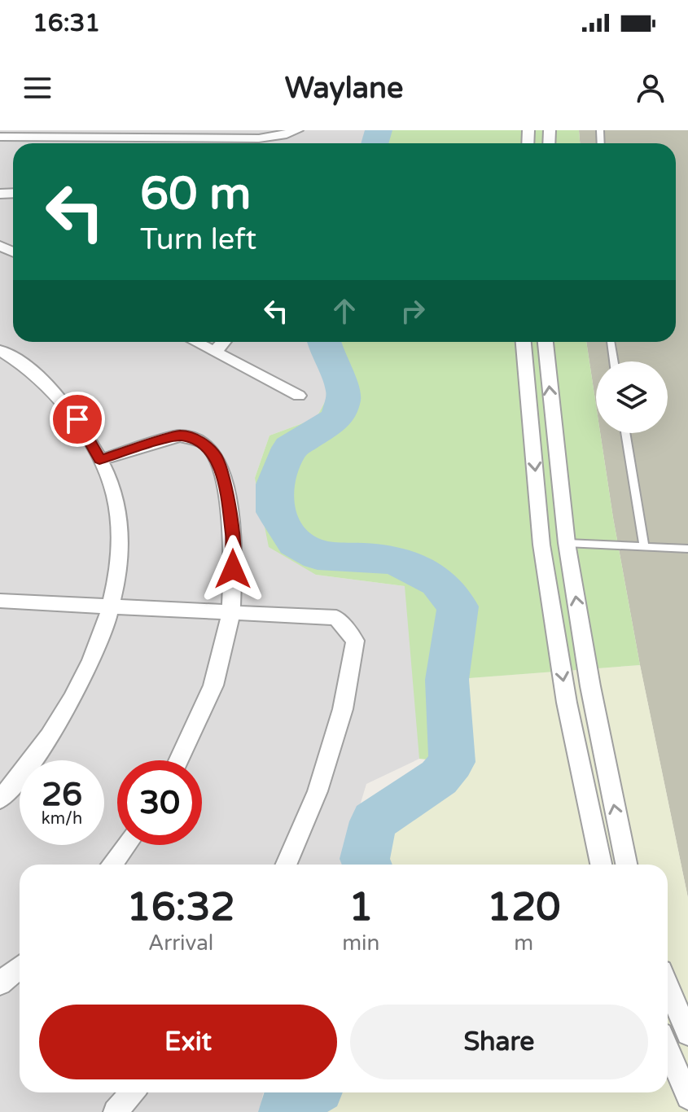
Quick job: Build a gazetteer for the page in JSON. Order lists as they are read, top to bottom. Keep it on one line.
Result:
{"page":{"status":"16:31","header":"Waylane","turn":["60 m","Turn left"],"speed":"26 km/h","limit":"30","eta":["16:32","Arrival","1","min","120","m"],"buttons":["Exit","Share"]}}
